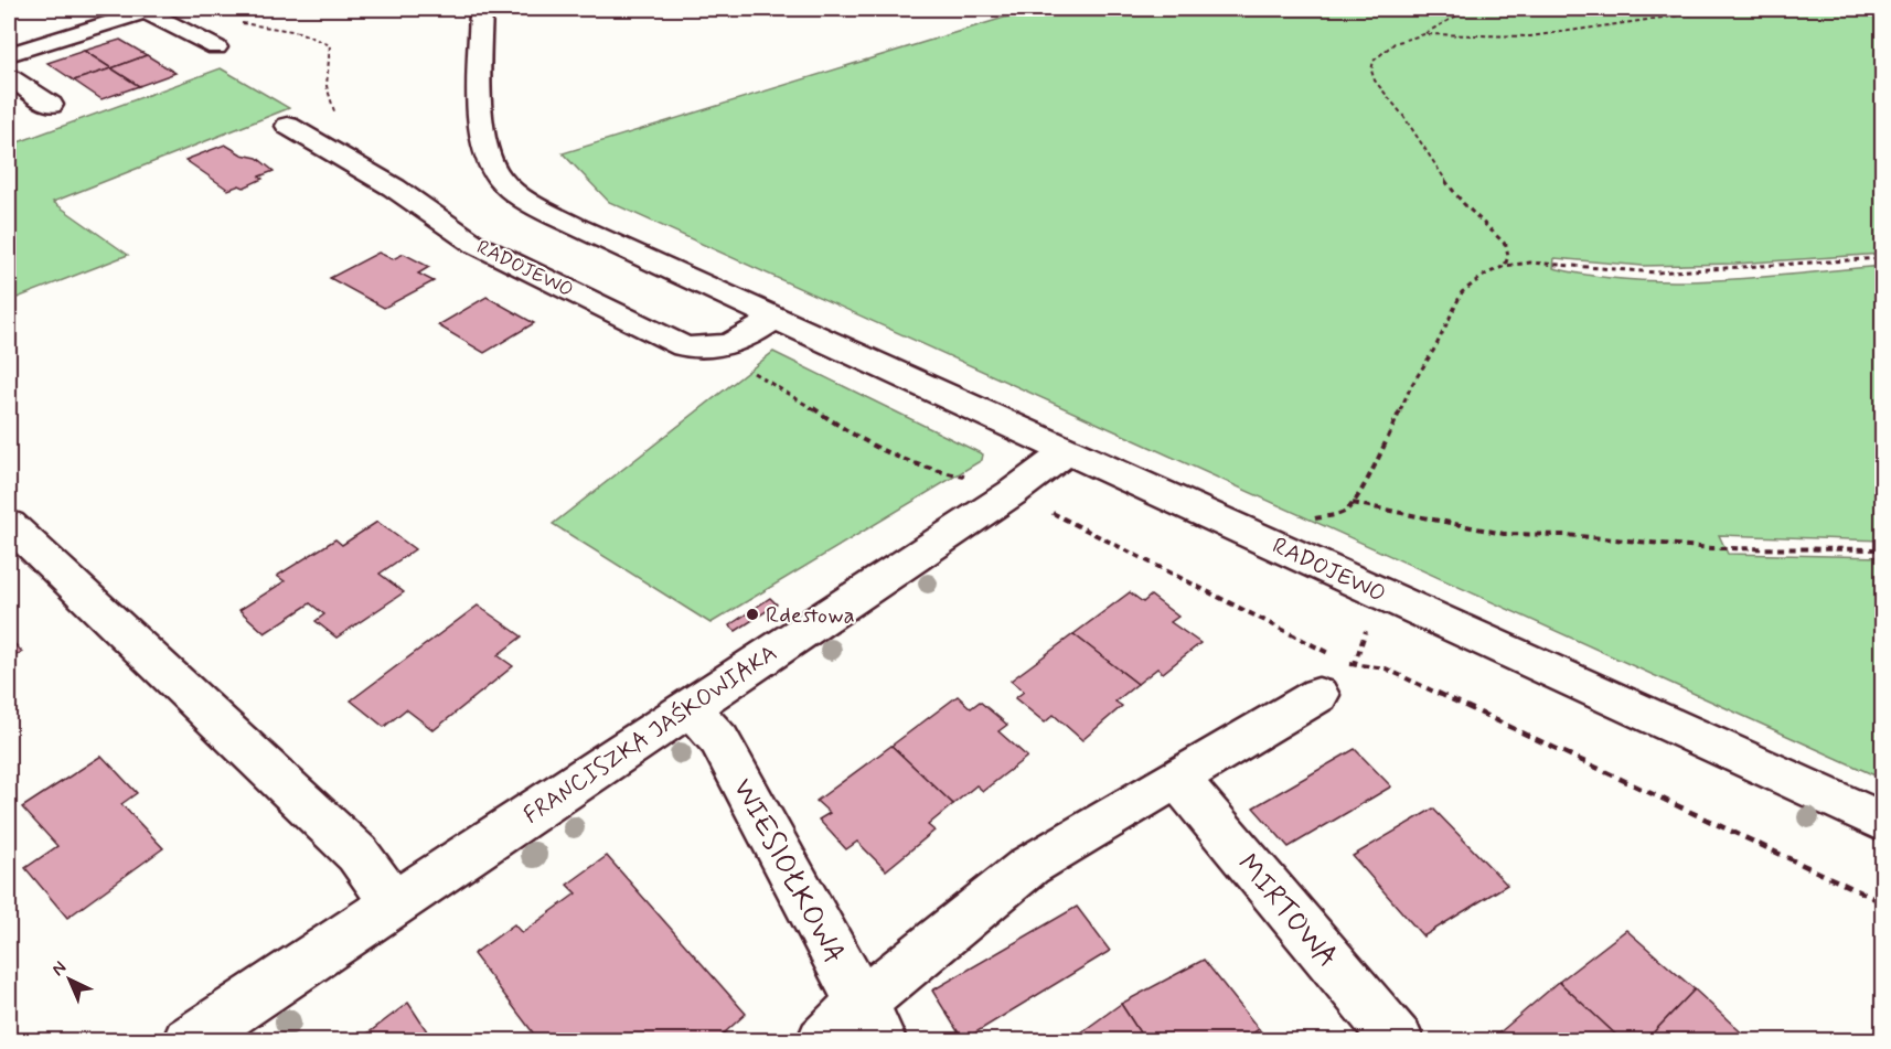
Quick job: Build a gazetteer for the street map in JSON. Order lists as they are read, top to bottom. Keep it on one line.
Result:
{"streets":{"street":["RADOJEWO","FRANCISZKA JAŚKOWIAKA","WIESIOŁKOWA","MIRTOWA"]},"crossings":[["RADOJEWO","FRANCISZKA JAŚKOWIAKA"],["FRANCISZKA JAŚKOWIAKA","WIESIOŁKOWA"]],"places":["Rdestowa"],"north":"top left"}
